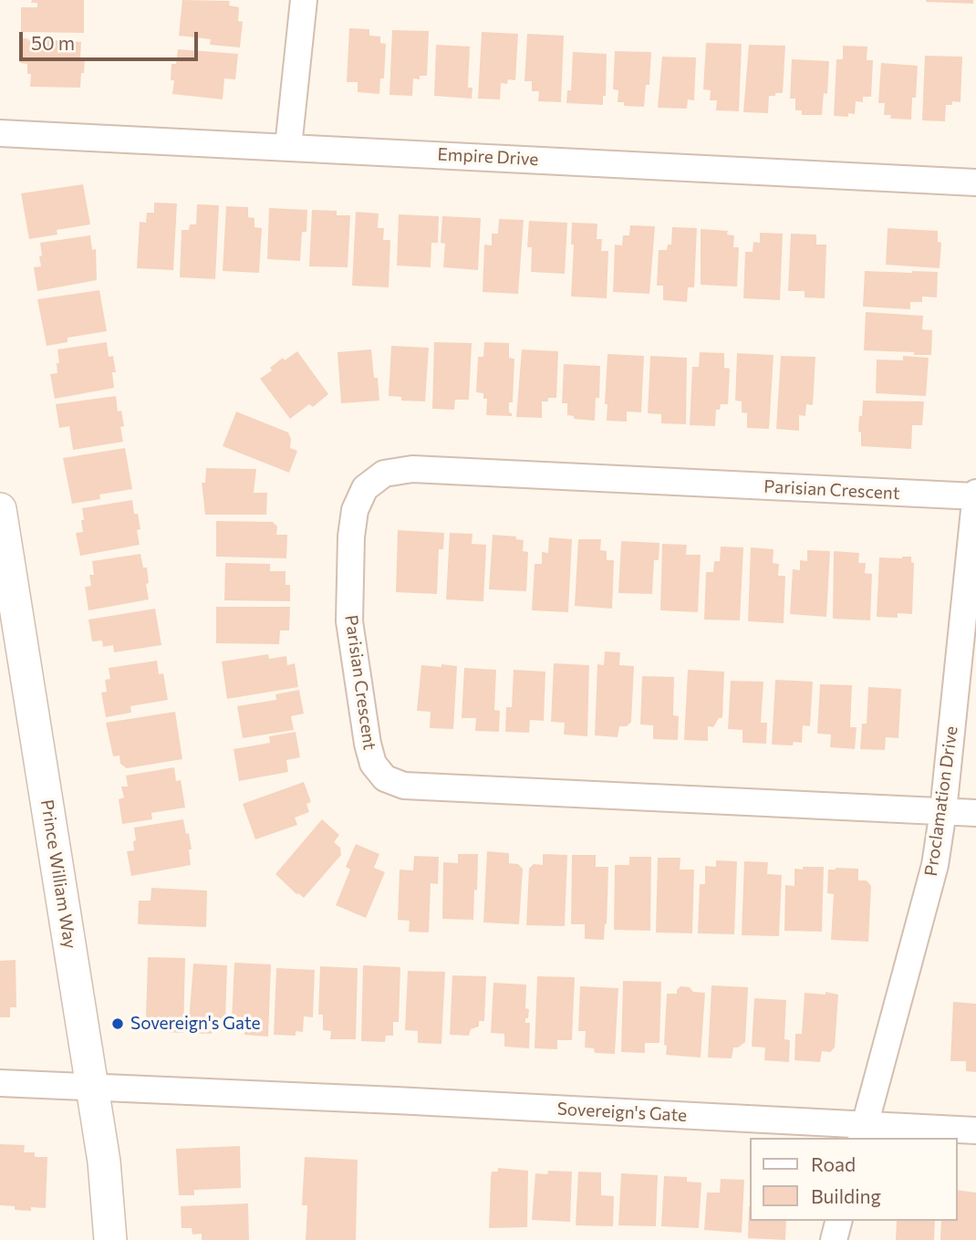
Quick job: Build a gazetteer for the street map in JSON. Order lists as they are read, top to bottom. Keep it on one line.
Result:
{"streets":{"street":["Empire Drive","Parisian Crescent","Proclamation Drive","Prince William Way","Sovereign's Gate"]},"crossings":[["Parisian Crescent","Proclamation Drive"],["Proclamation Drive","Sovereign's Gate"],["Prince William Way","Sovereign's Gate"]],"places":["Sovereign's Gate"],"legend":["Road","Building"],"scale_bar":"50 m"}
